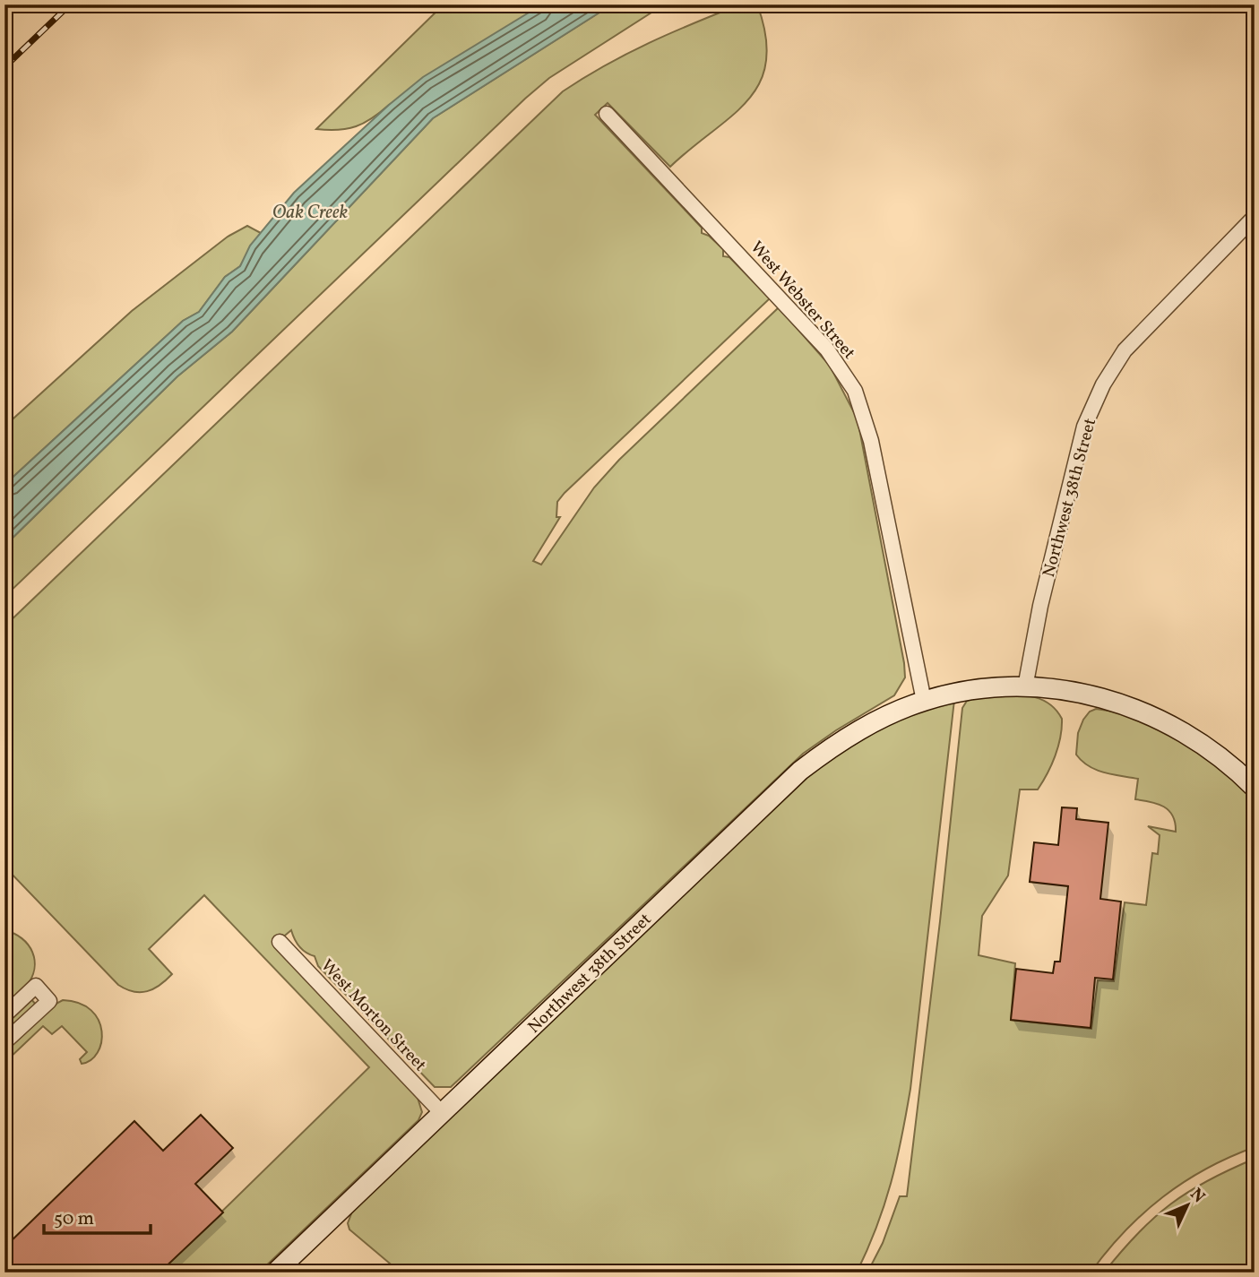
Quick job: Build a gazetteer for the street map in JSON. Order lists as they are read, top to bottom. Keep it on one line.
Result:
{"streets":{"main road":["Northwest 38th Street"],"street":["West Webster Street","West Morton Street"]},"crossings":[["West Webster Street","Northwest 38th Street"],["Northwest 38th Street","West Morton Street"]],"water":["Oak Creek"],"scale_bar":"50 m","north":"top right"}
